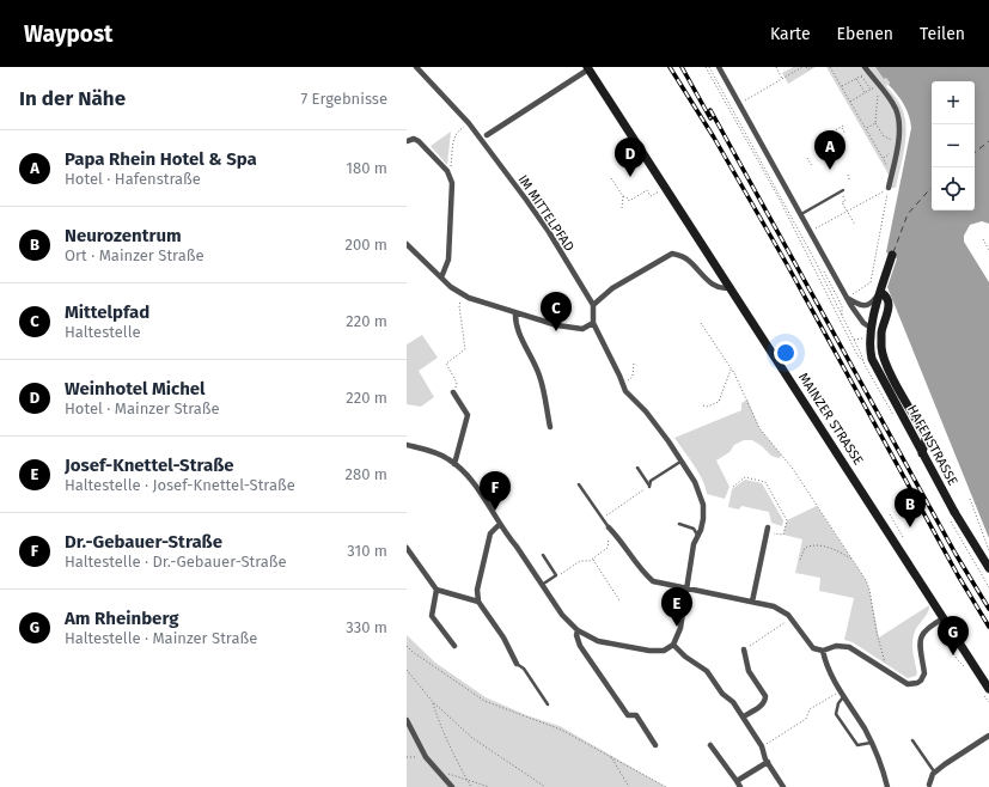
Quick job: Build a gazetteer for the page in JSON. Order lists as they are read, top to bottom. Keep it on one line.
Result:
{"streets":{"main road":["MAINZER STRASSE","HAFENSTRASSE"],"street":["IM MITTELPFAD"]},"page":{"header":"Waypost","nav":["Karte","Ebenen","Teilen"],"heading":["In der Nähe","7 Ergebnisse"],"map_buttons":["+","−"],"list":[{"mark":"A","name":"Papa Rhein Hotel & Spa","note":"Hotel · Hafenstraße","value":"180 m"},{"mark":"B","name":"Neurozentrum","note":"Ort · Mainzer Straße","value":"200 m"},{"mark":"C","name":"Mittelpfad","note":"Haltestelle","value":"220 m"},{"mark":"D","name":"Weinhotel Michel","note":"Hotel · Mainzer Straße","value":"220 m"},{"mark":"E","name":"Josef-Knettel-Straße","note":"Haltestelle · Josef-Knettel-Straße","value":"280 m"},{"mark":"F","name":"Dr.-Gebauer-Straße","note":"Haltestelle · Dr.-Gebauer-Straße","value":"310 m"},{"mark":"G","name":"Am Rheinberg","note":"Haltestelle · Mainzer Straße","value":"330 m"}],"pins":["A","D","C","F","B","E","G"]}}
